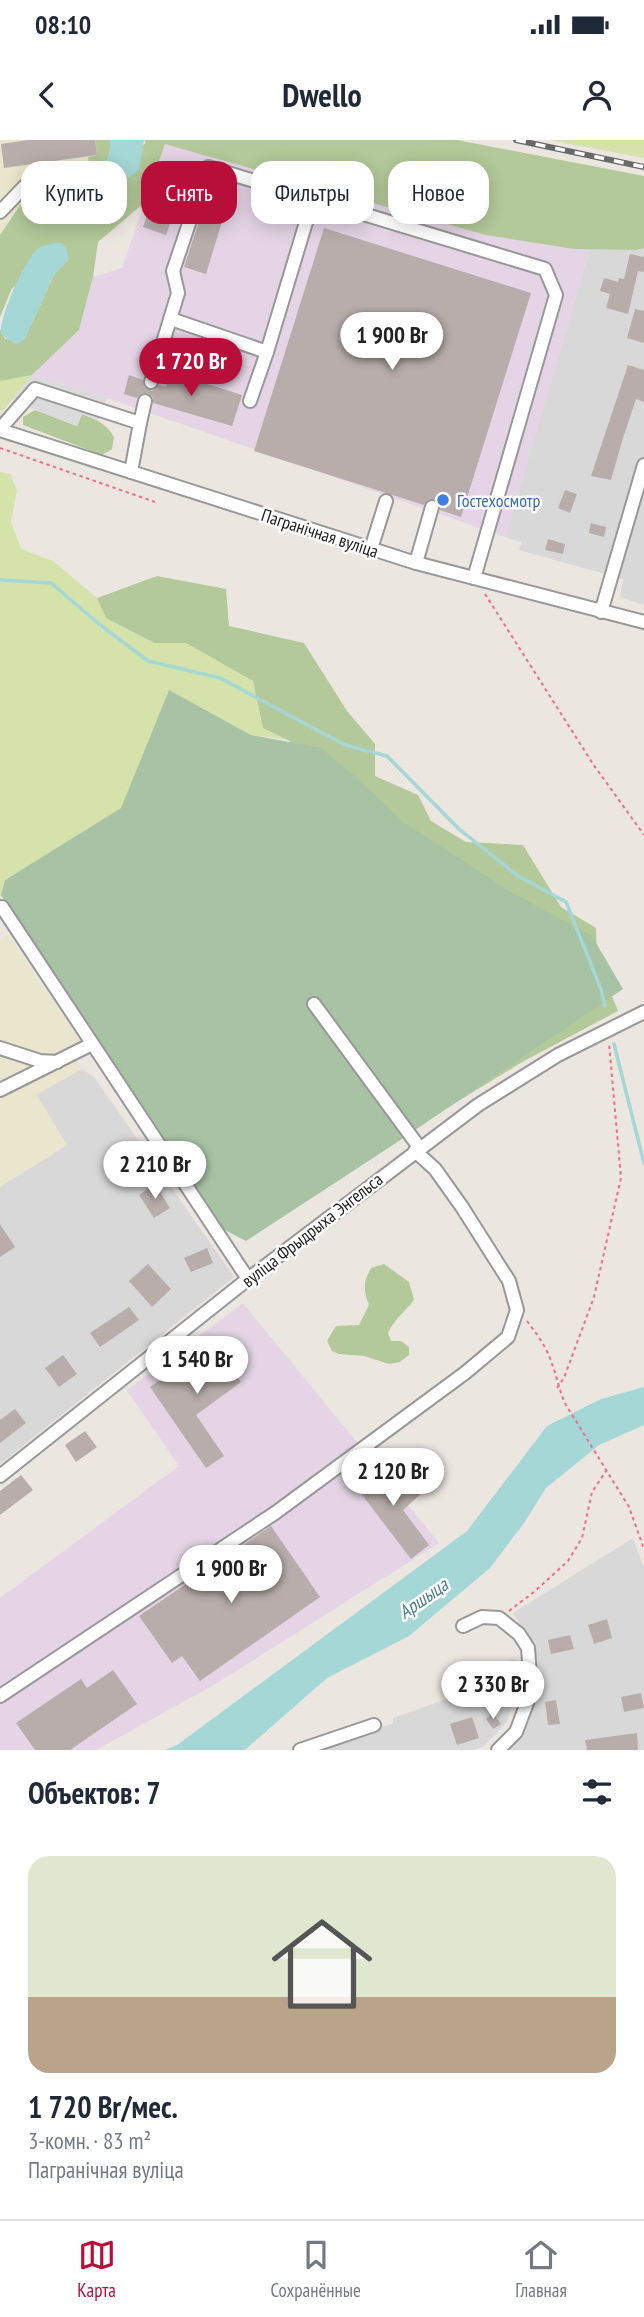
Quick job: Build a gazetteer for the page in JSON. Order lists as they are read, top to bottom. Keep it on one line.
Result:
{"streets":{"street":["Пагранічная вуліца","вуліца Фрыдрыха Энгельса"]},"water":["Аршыца"],"places":["Гостехосмотр"],"page":{"status":"08:10","header":"Dwello","chip":["Купить","Снять","Фильтры","Новое"],"price":["1 900 Br","1 720 Br","2 210 Br","1 540 Br","2 120 Br","1 900 Br","2 330 Br"],"heading":"Объектов: 7","list":[{"name":"1 720 Br/мес.","note":"3-комн. · 83 m² · Пагранічная вуліца"}],"tabs":["Карта","Сохранённые","Главная"]}}
